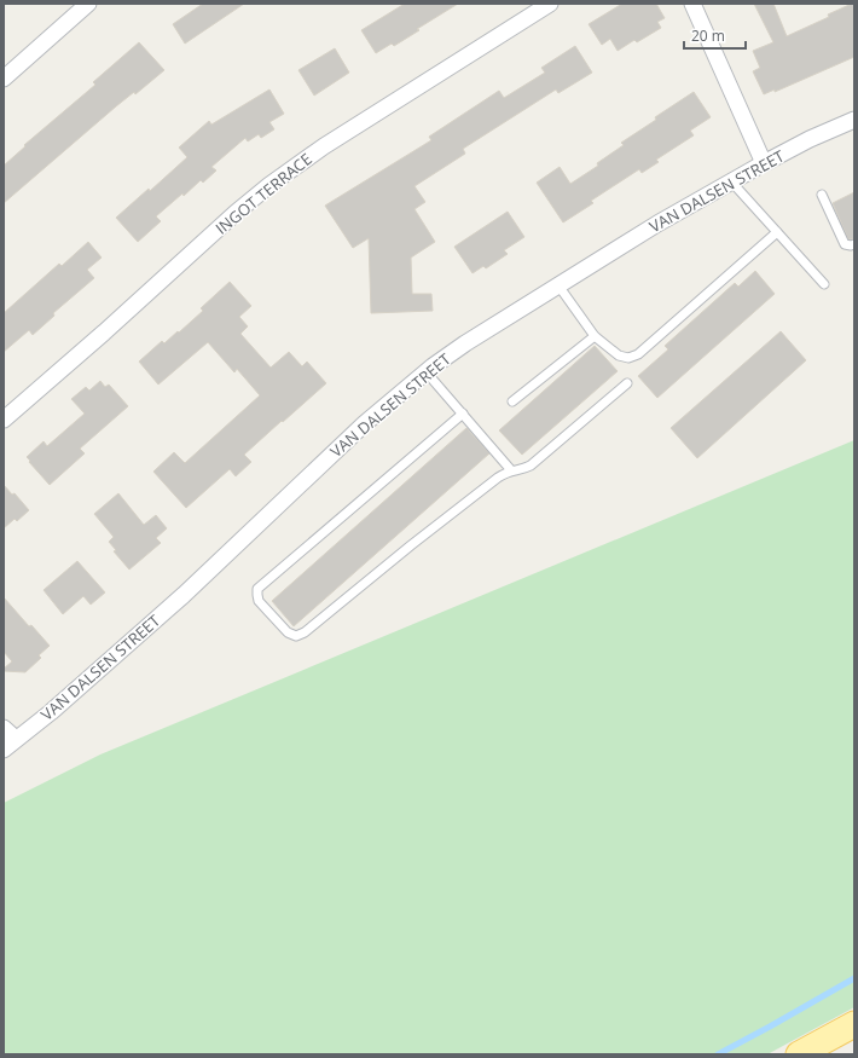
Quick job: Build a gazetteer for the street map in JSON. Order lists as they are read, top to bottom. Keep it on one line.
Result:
{"streets":{"street":["VAN DALSEN STREET","INGOT TERRACE"]},"scale_bar":"20 m"}
